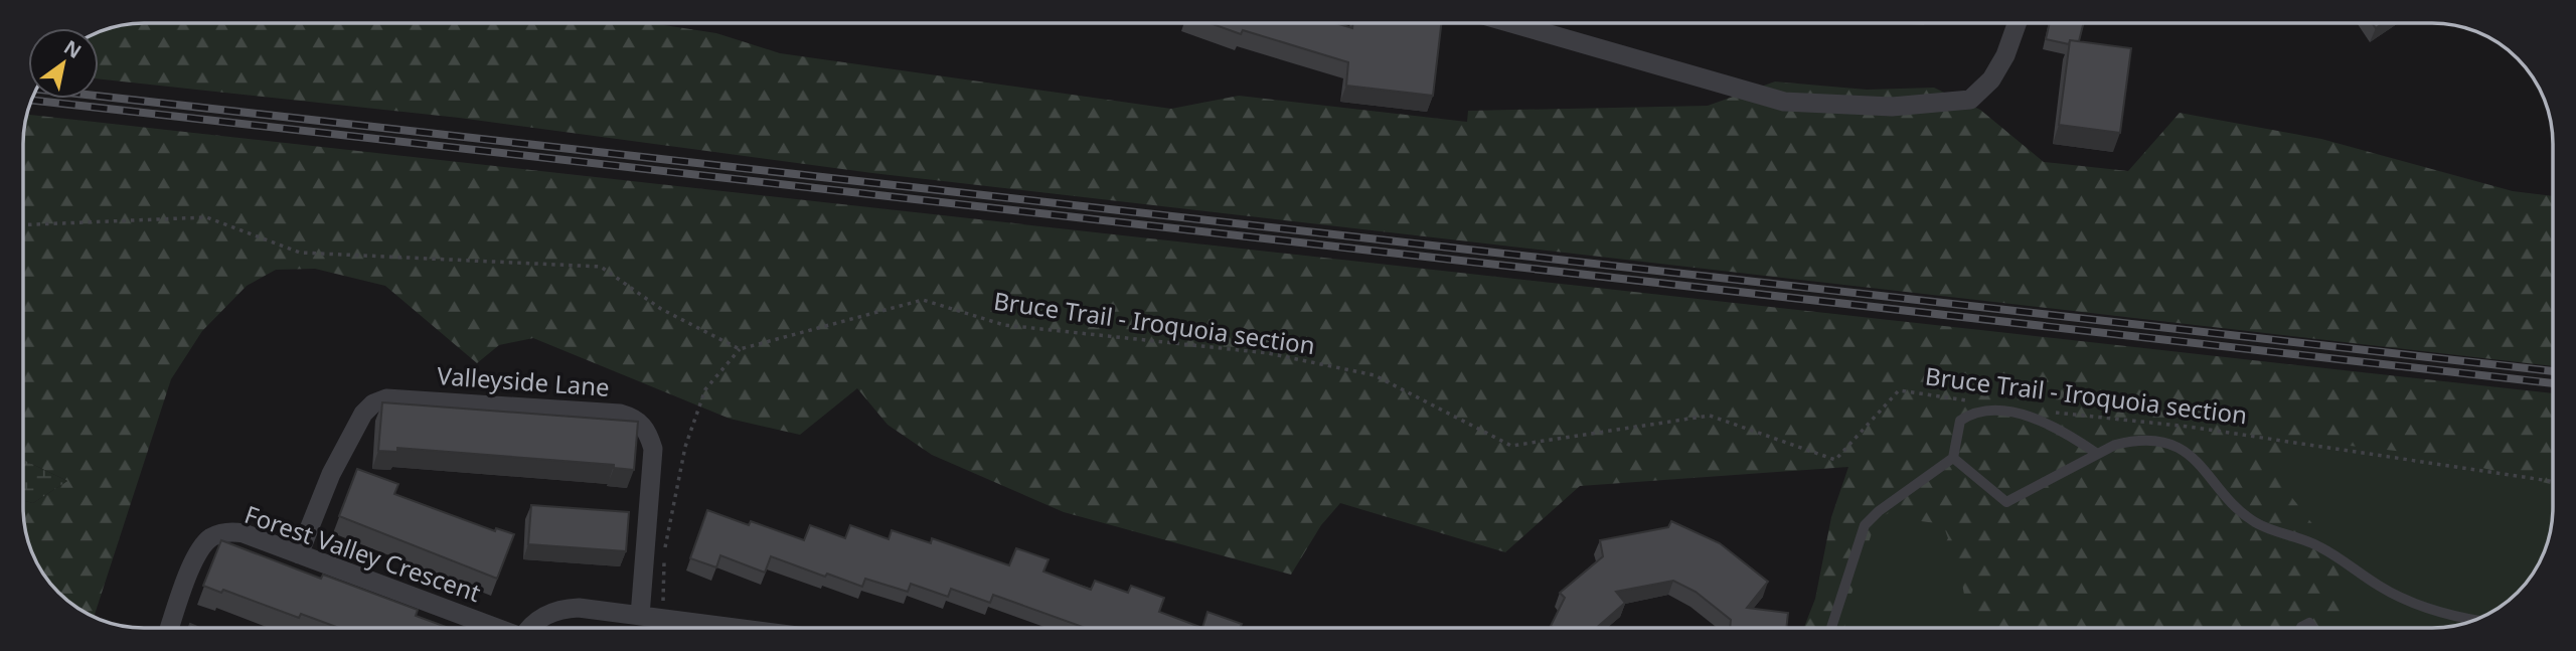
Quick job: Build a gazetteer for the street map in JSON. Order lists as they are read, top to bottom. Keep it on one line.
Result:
{"streets":{"street":["Valleyside Lane","Forest Valley Crescent"],"path":["Bruce Trail - Iroquoia section"]},"crossings":[["Valleyside Lane","Forest Valley Crescent"]],"north":"top right"}
